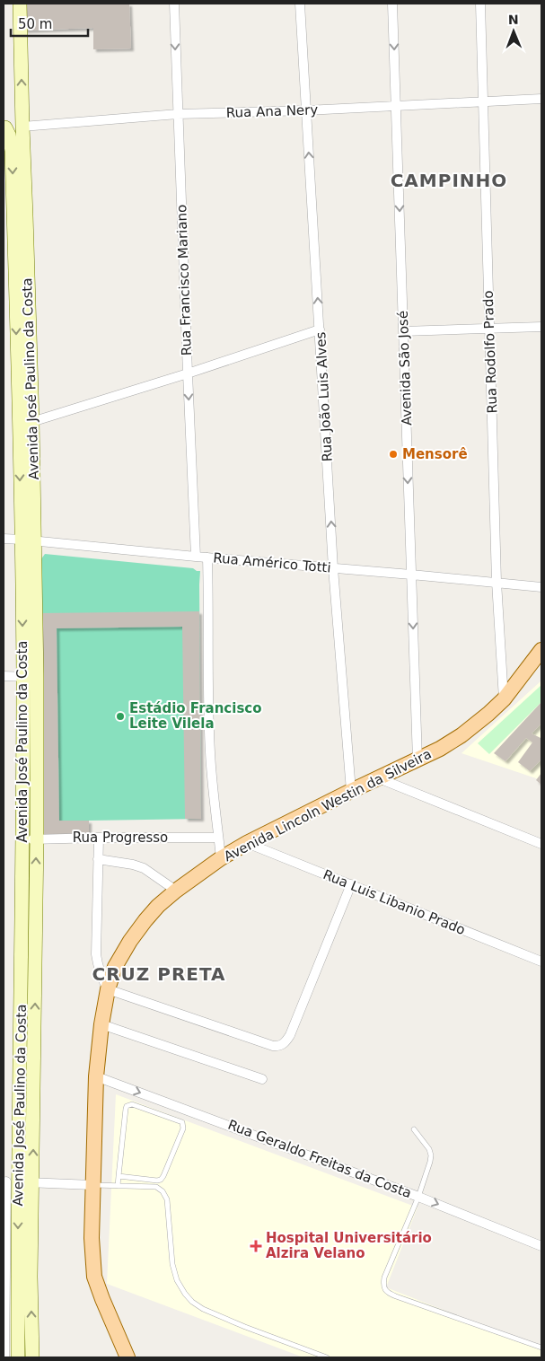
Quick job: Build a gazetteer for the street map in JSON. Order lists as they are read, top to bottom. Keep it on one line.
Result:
{"streets":{"main road":["Rua Ana Nery","Avenida José Paulino da Costa","Avenida Lincoln Westin da Silveira"],"street":["Rua Francisco Mariano","Rua Rodolfo Prado","Avenida São José","Rua João Luis Alves","Rua Américo Totti","Rua Progresso","Rua Luis Libanio Prado","Rua Geraldo Freitas da Costa"]},"crossings":[["Rua Ana Nery","Rua Francisco Mariano"],["Rua Ana Nery","Rua Rodolfo Prado"],["Rua Ana Nery","Avenida São José"],["Rua Ana Nery","Avenida José Paulino da Costa"],["Rua Ana Nery","Rua João Luis Alves"],["Rua Francisco Mariano","Rua Américo Totti"],["Rua Rodolfo Prado","Rua Américo Totti"],["Rua Rodolfo Prado","Avenida Lincoln Westin da Silveira"],["Avenida São José","Rua Américo Totti"],["Avenida São José","Avenida Lincoln Westin da Silveira"],["Avenida José Paulino da Costa","Rua Américo Totti"],["Avenida José Paulino da Costa","Rua Progresso"],["Rua João Luis Alves","Rua Américo Totti"],["Rua João Luis Alves","Avenida Lincoln Westin da Silveira"],["Avenida Lincoln Westin da Silveira","Rua Luis Libanio Prado"],["Avenida Lincoln Westin da Silveira","Rua Geraldo Freitas da Costa"]],"one_way":["Rua Francisco Mariano","Avenida São José","Rua João Luis Alves"],"districts":["CAMPINHO","CRUZ PRETA"],"places":{"other":["Mensorê","Estádio Francisco Leite Vilela"],"health":["Hospital Universitário Alzira Velano"]},"scale_bar":"50 m","north":"top"}
